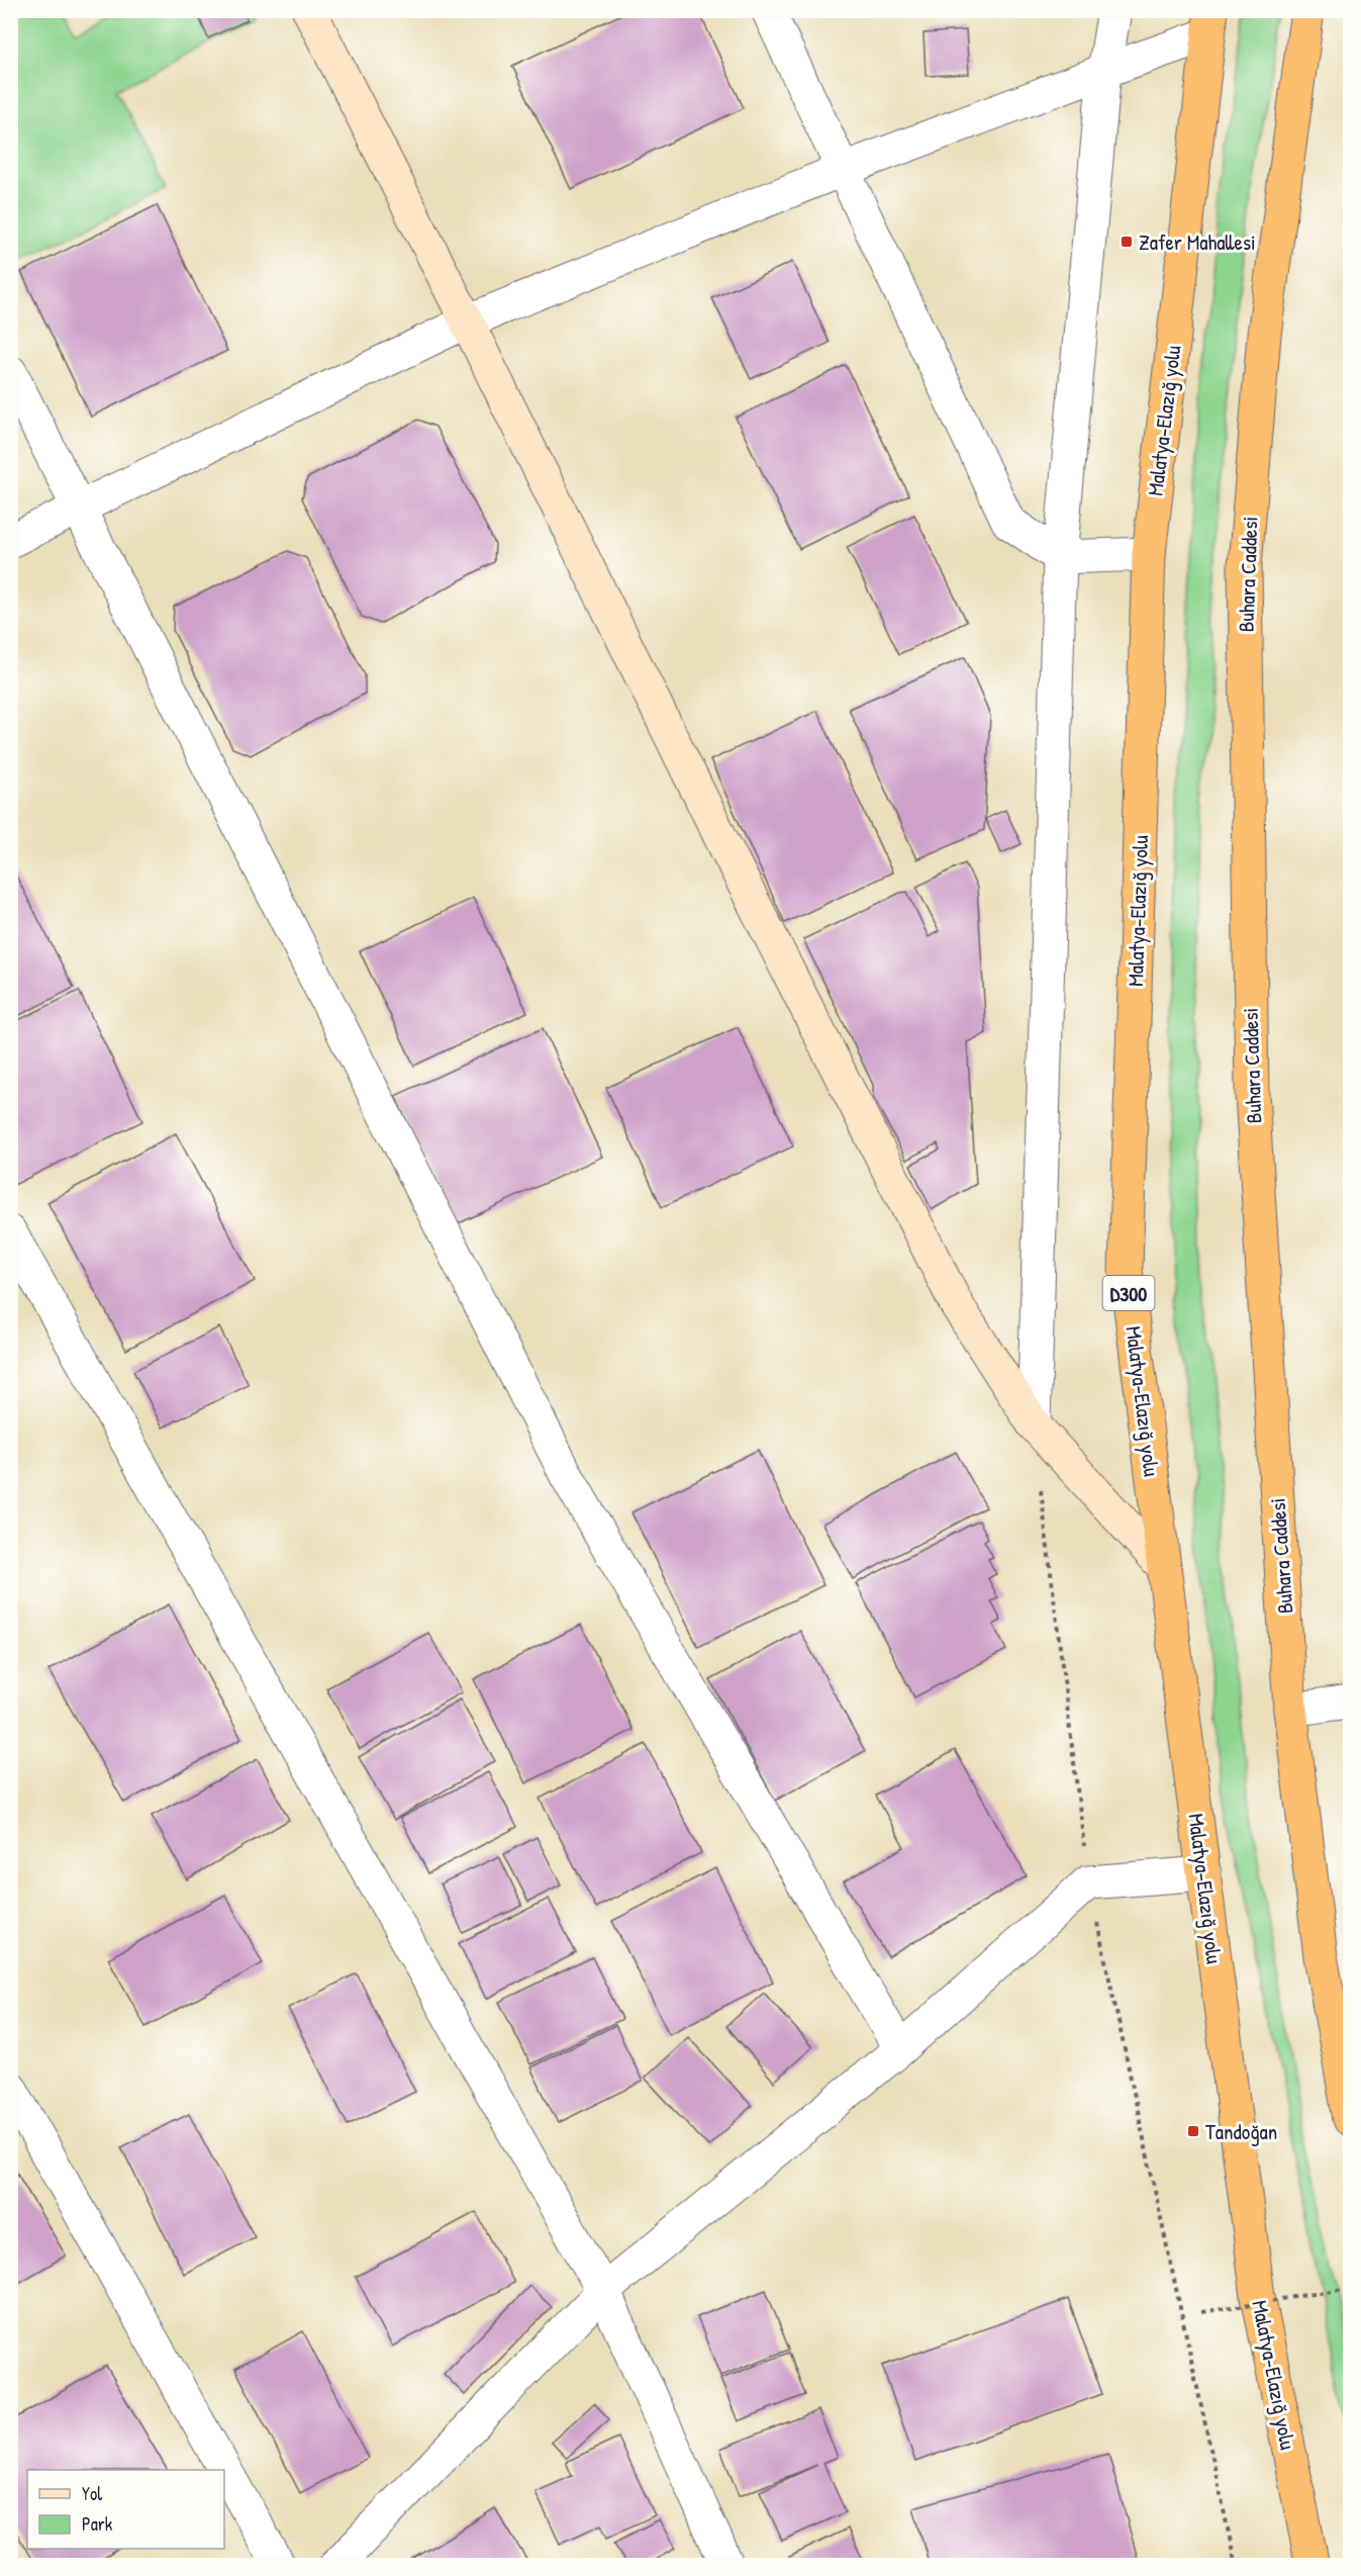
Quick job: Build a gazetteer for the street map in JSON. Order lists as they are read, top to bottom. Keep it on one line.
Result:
{"streets":{"highway":["Malatya-Elazığ yolu","Buhara Caddesi","D300"]},"places":{"transit":["Zafer Mahallesi","Tandoğan"]},"legend":["Yol","Park"]}
